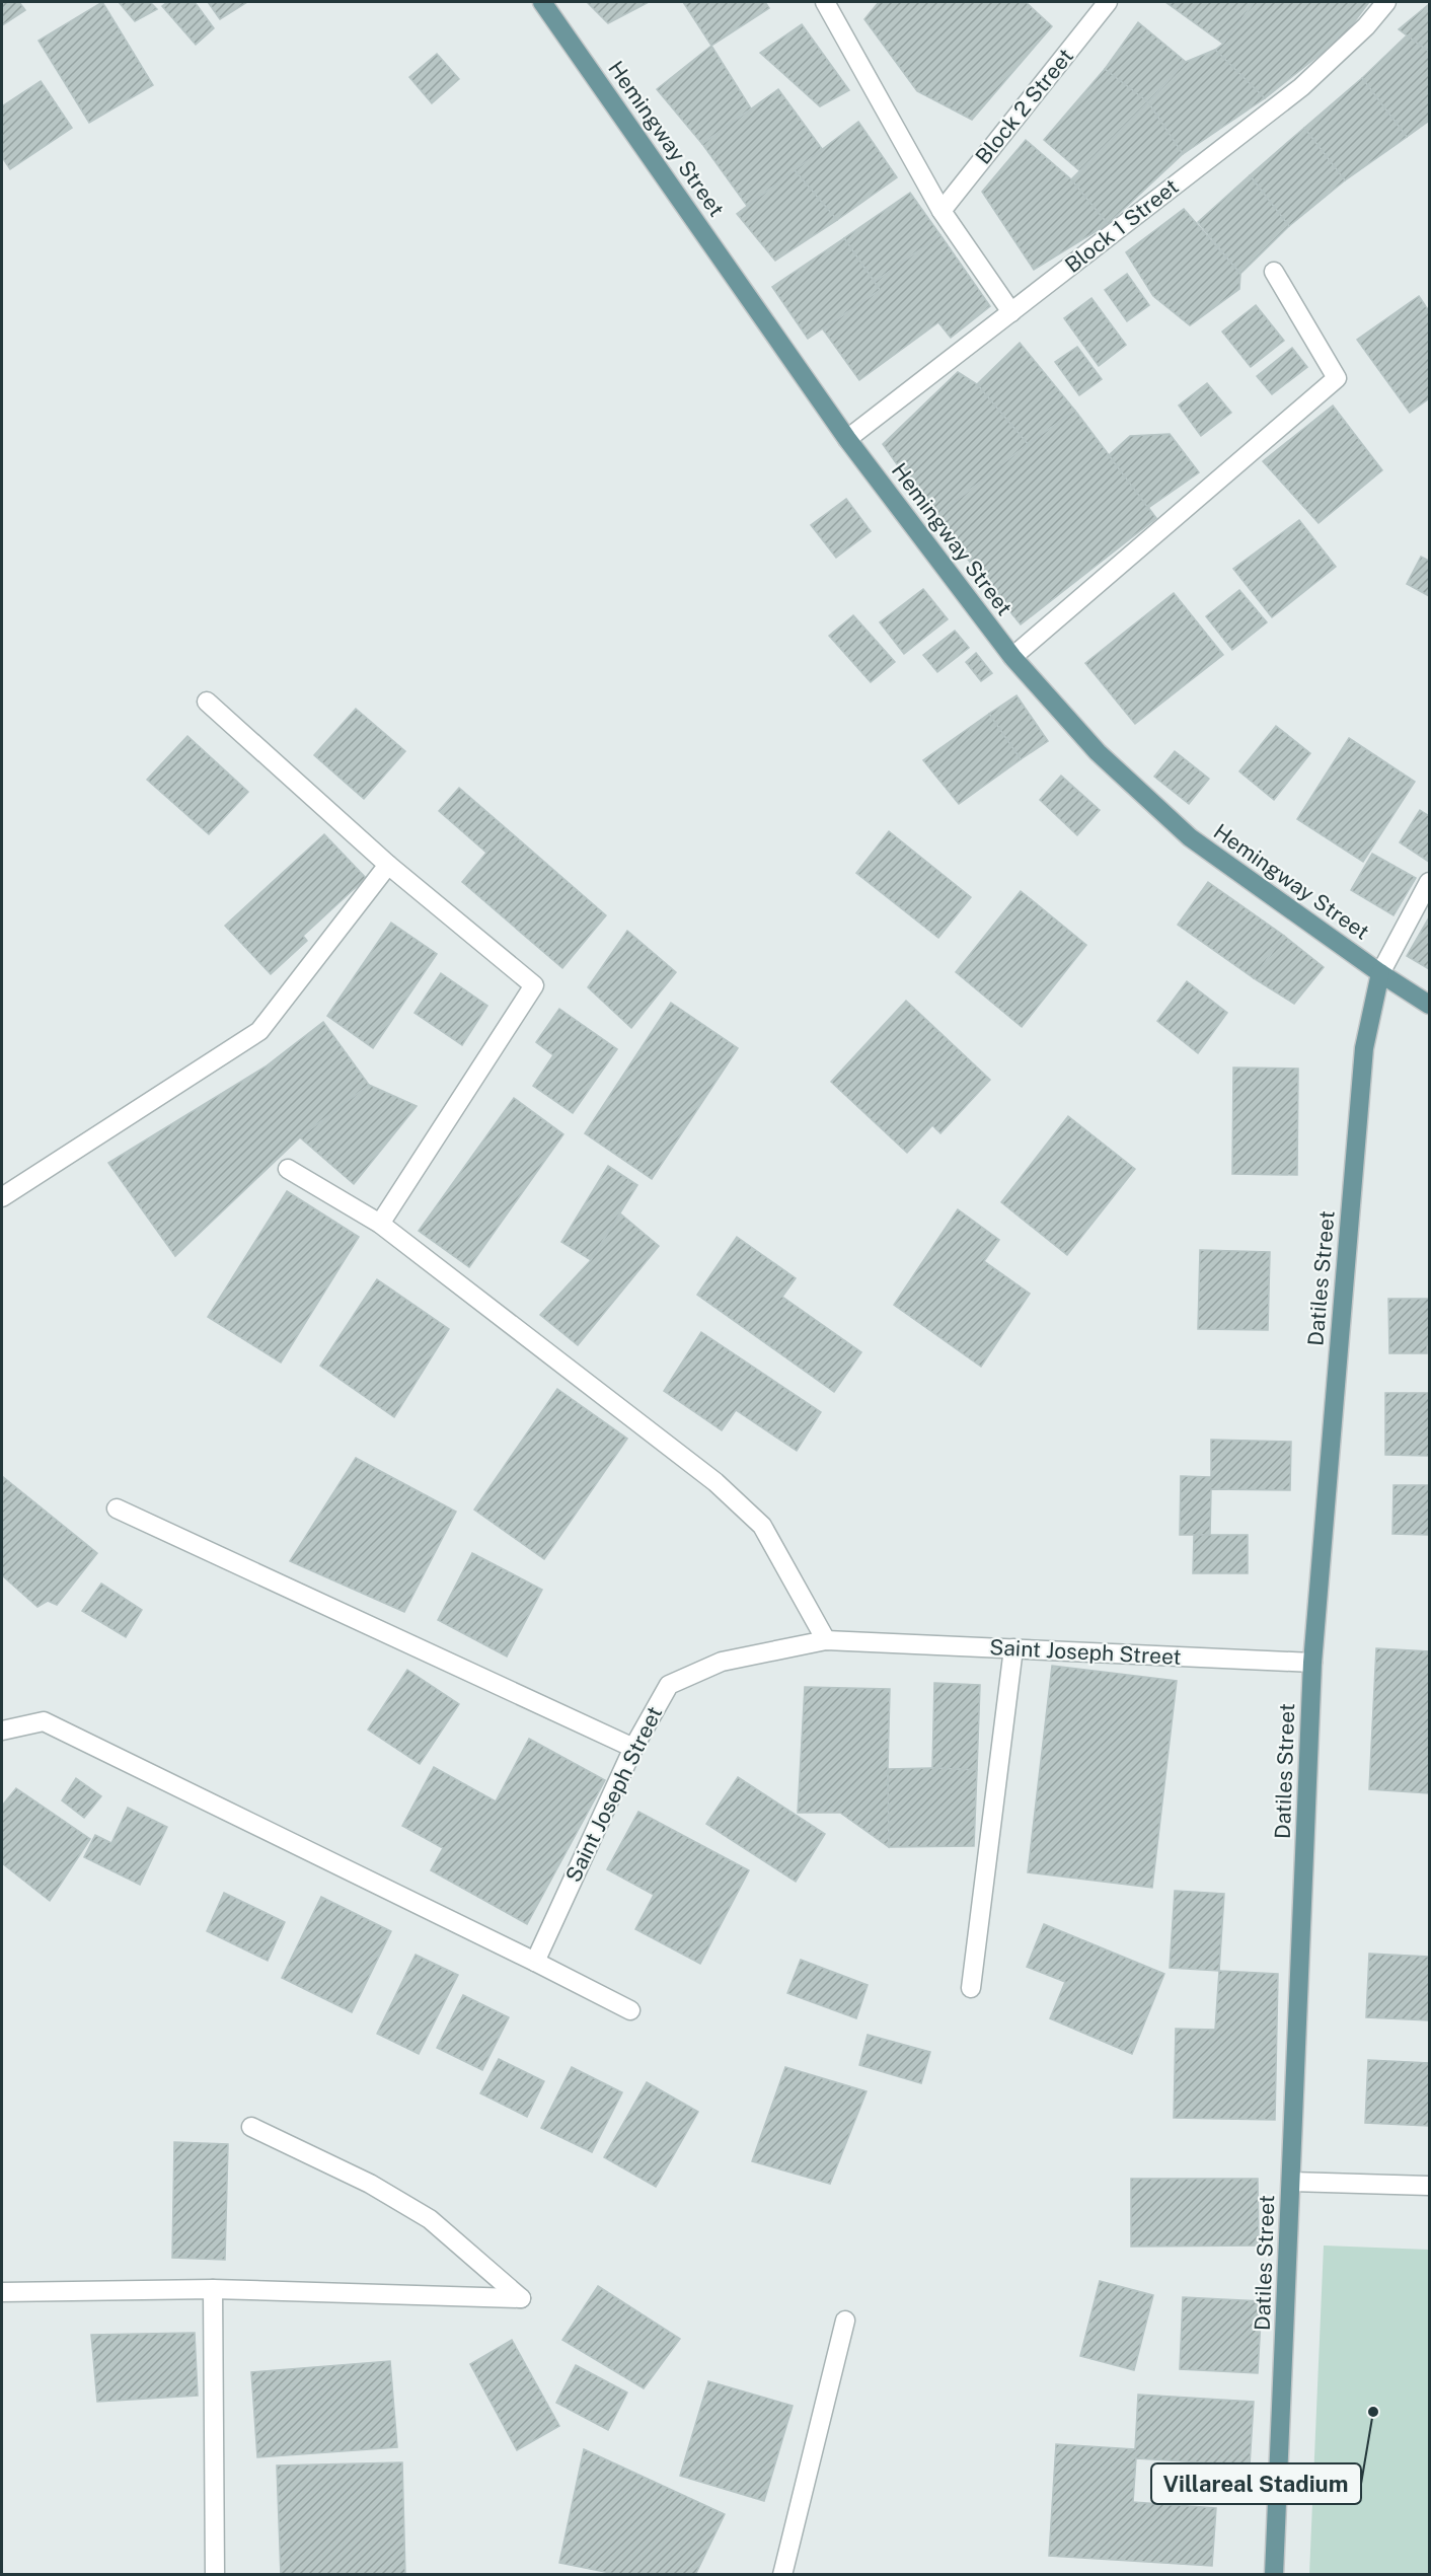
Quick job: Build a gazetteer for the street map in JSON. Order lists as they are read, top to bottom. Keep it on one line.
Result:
{"streets":{"main road":["Hemingway Street","Datiles Street"],"street":["Block 2 Street","Block 1 Street","Saint Joseph Street"]},"crossings":[["Hemingway Street","Block 1 Street"],["Hemingway Street","Datiles Street"],["Datiles Street","Saint Joseph Street"]],"places":["Villareal Stadium"]}
